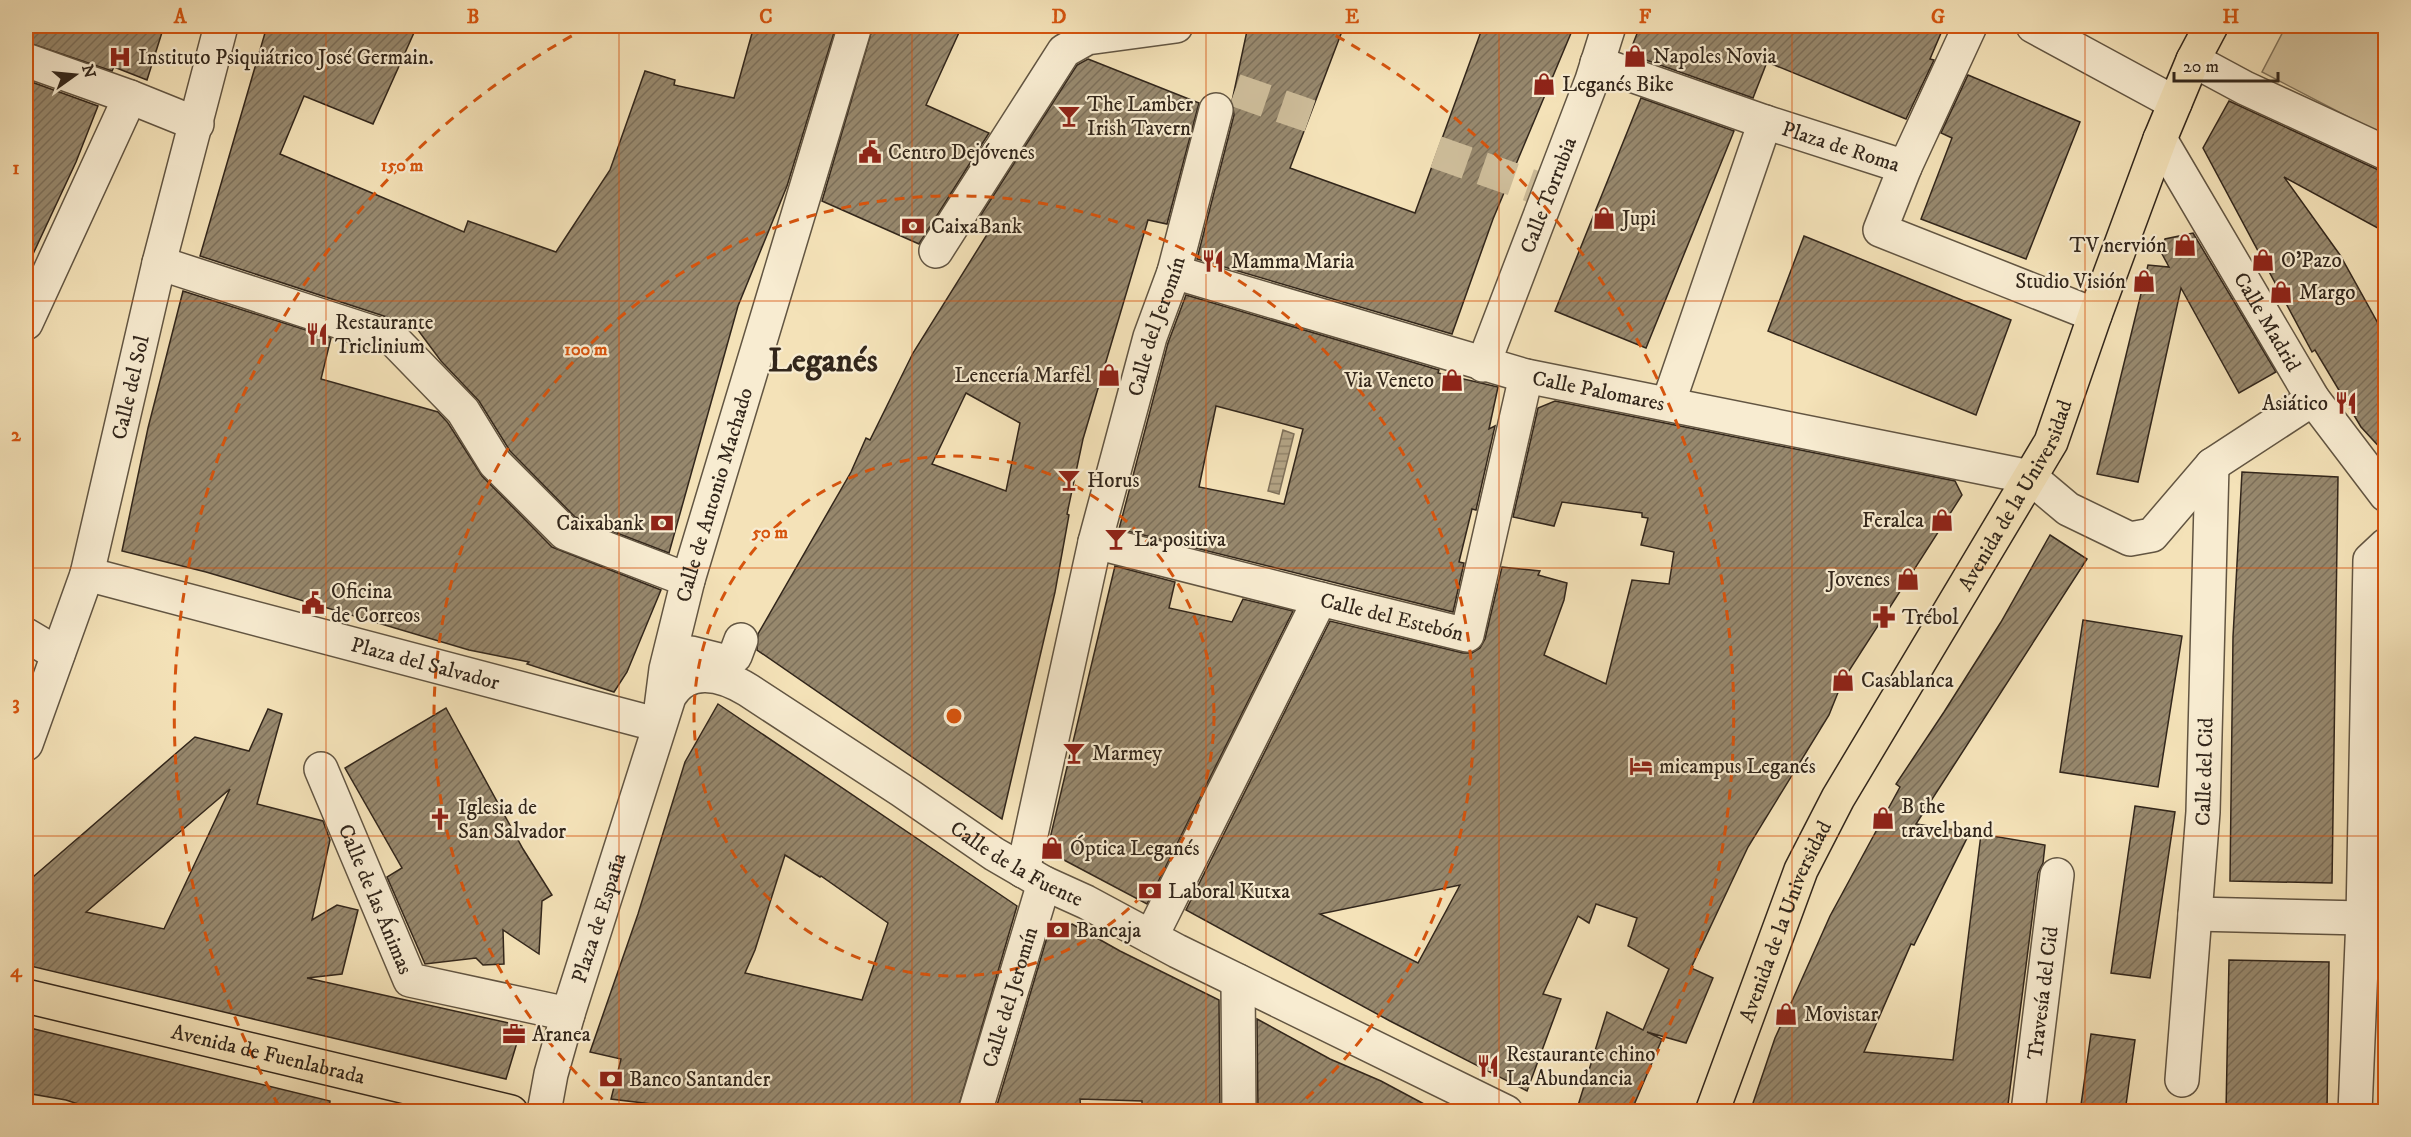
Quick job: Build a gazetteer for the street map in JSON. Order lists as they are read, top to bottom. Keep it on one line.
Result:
{"streets":{"main road":["Avenida de la Universidad","Avenida de Fuenlabrada"],"street":["Plaza de Roma","Calle Torrubia","Calle Madrid","Calle del Jeromín","Calle del Sol","Calle Palomares","Calle de Antonio Machado","Calle del Estebón","Plaza del Salvador","Calle del Cid","Calle de la Fuente","Calle de las Ánimas","Plaza de España","Travesía del Cid"]},"crossings":[["Plaza de Roma","Calle Torrubia"],["Plaza de Roma","Calle Palomares"],["Calle Torrubia","Calle Palomares"],["Calle Madrid","Avenida de la Universidad"],["Calle del Jeromín","Calle Palomares"],["Calle del Jeromín","Calle de la Fuente"],["Calle del Sol","Plaza del Salvador"],["Calle Palomares","Avenida de la Universidad"],["Calle Palomares","Calle del Estebón"],["Calle de Antonio Machado","Plaza del Salvador"],["Calle de Antonio Machado","Calle de la Fuente"],["Calle de Antonio Machado","Plaza de España"],["Calle del Estebón","Calle de la Fuente"],["Plaza del Salvador","Calle de la Fuente"],["Plaza del Salvador","Plaza de España"],["Calle de la Fuente","Plaza de España"],["Calle de las Ánimas","Plaza de España"]],"districts":["Leganés"],"places":{"shop":["Napoles Novia","Leganés Bike","Jupi","TV nervión","O'Pazo","Studio Visión","Margo","Lencería Marfel","Via Veneto","Feralca","Jovenes","Casablanca","B the travel band","Óptica Leganés","Movistar"],"hospital":["Instituto Psiquiátrico José Germain."],"bar":["The Lamber Irish Tavern","Horus","La positiva","Marmey"],"public building":["Centro Dejóvenes","Oficina de Correos"],"bank":["CaixaBank","Caixabank","Laboral Kutxa","Bancaja","Banco Santander"],"restaurant":["Mamma Maria","Restaurante Triclinium","Asiático","Restaurante chino La Abundancia"],"pharmacy":["Trébol"],"hotel":["micampus Leganés"],"church":["Iglesia de San Salvador"],"office":["Aranea"]},"scale_bar":"20 m","north":"right","grid":{"columns":["A","B","C","D","E","F","G","H"],"rows":["1","2","3","4"]},"rings":["150 m","100 m","50 m"]}
